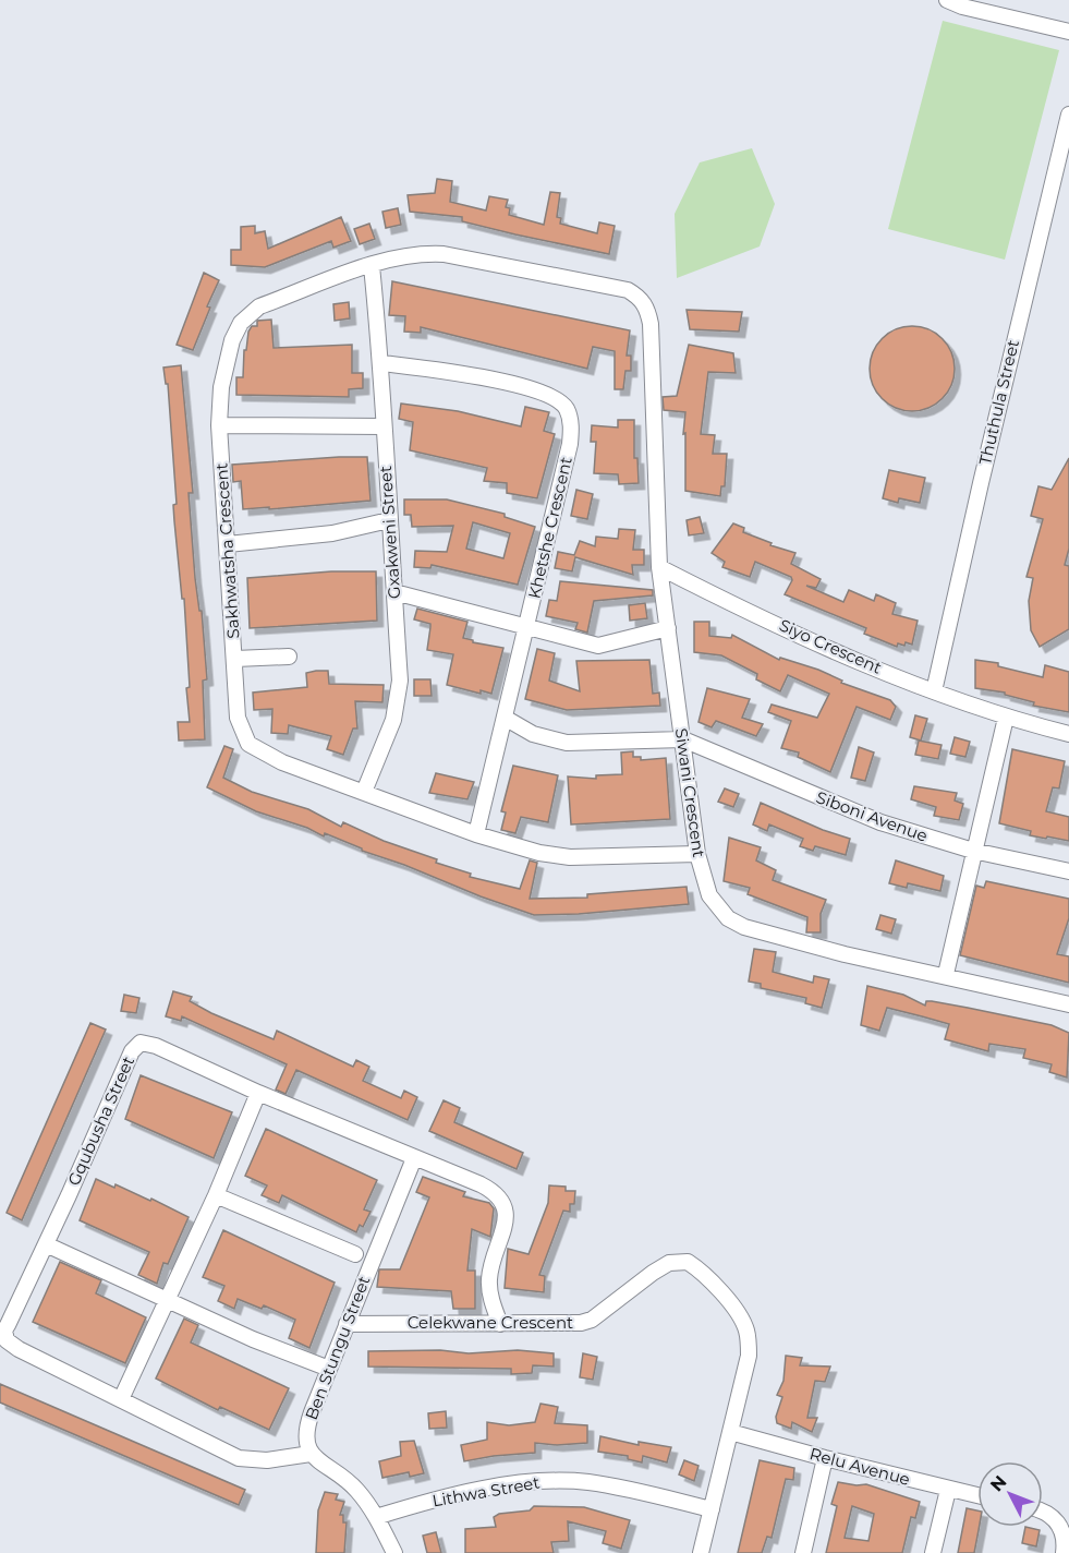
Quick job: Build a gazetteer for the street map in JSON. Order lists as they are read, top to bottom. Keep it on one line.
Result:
{"streets":{"street":["Thuthula Street","Khetshe Crescent","Gxakweni Street","Sakhwatsha Crescent","Siyo Crescent","Siwani Crescent","Siboni Avenue","Gqubusha Street","Celekwane Crescent","Ben Stungu Street","Relu Avenue","Lithwa Street"]},"crossings":[["Thuthula Street","Siyo Crescent"],["Khetshe Crescent","Gxakweni Street"],["Khetshe Crescent","Sakhwatsha Crescent"],["Gxakweni Street","Sakhwatsha Crescent"],["Sakhwatsha Crescent","Siwani Crescent"],["Siyo Crescent","Siwani Crescent"],["Siwani Crescent","Siboni Avenue"],["Gqubusha Street","Celekwane Crescent"],["Gqubusha Street","Ben Stungu Street"],["Celekwane Crescent","Ben Stungu Street"],["Celekwane Crescent","Relu Avenue"],["Celekwane Crescent","Lithwa Street"]],"north":"top left"}
